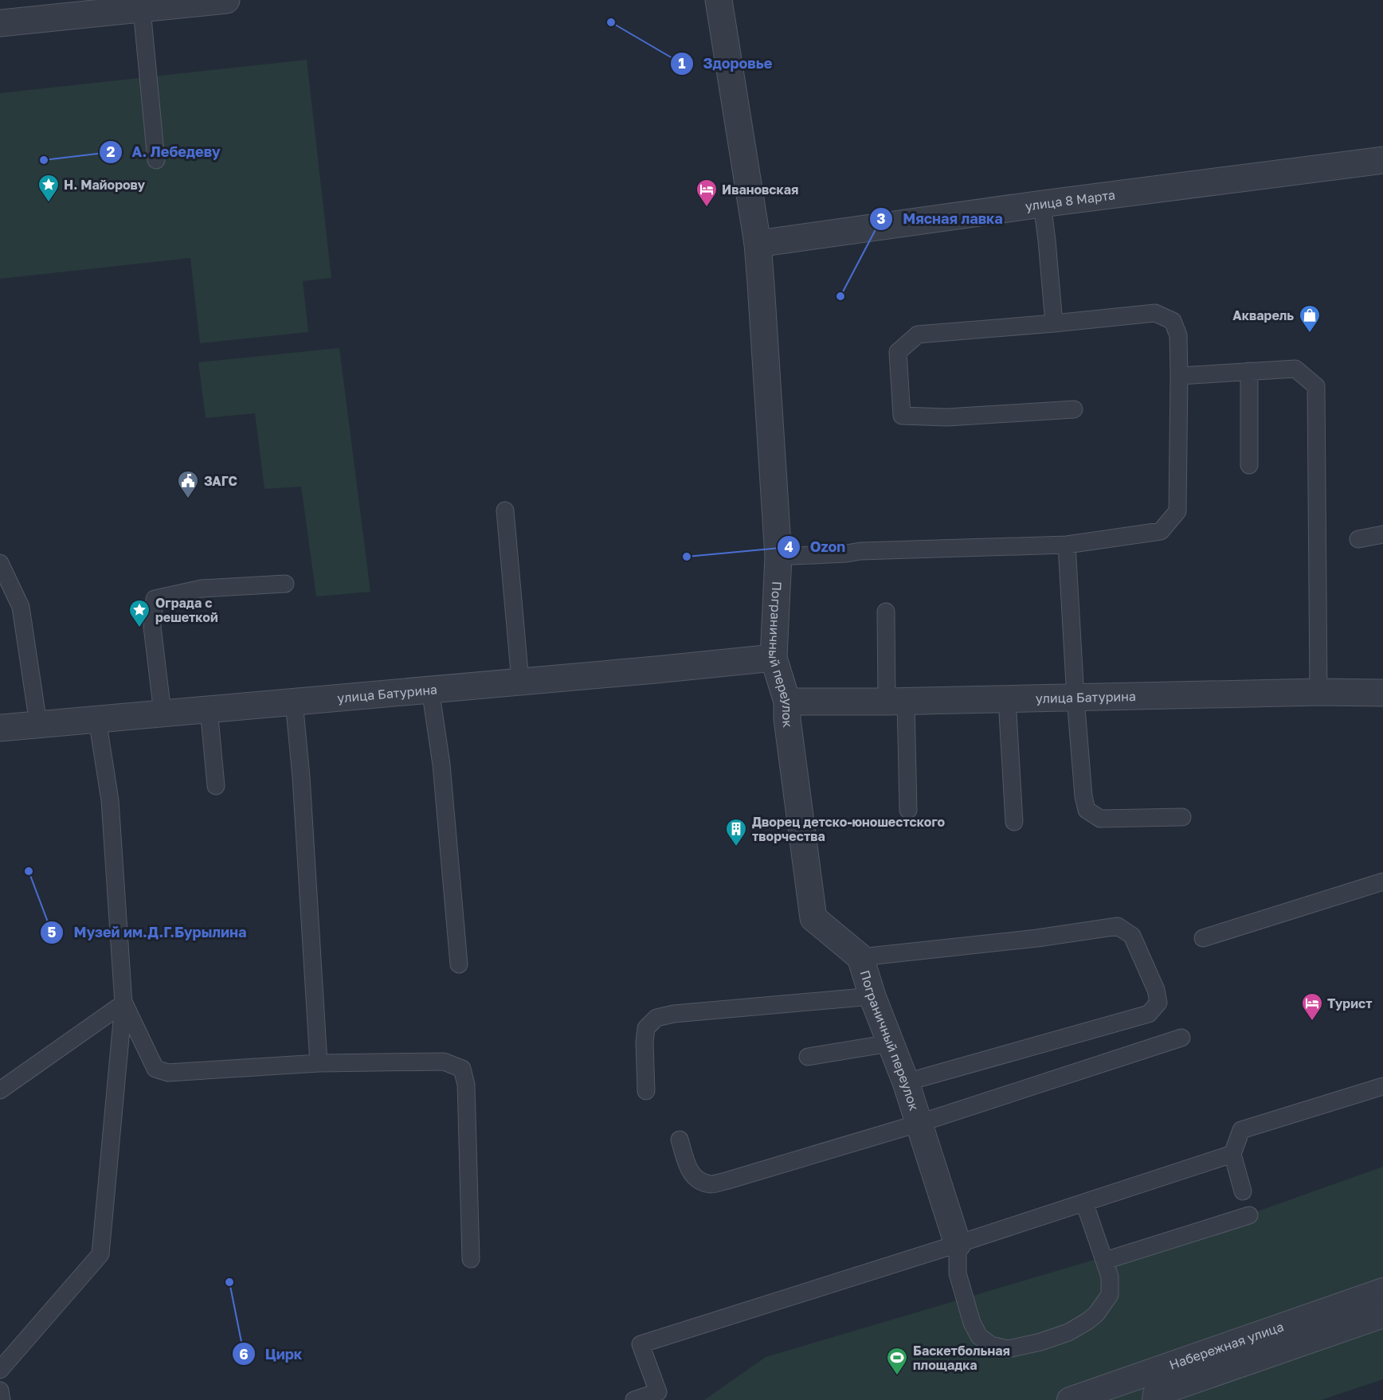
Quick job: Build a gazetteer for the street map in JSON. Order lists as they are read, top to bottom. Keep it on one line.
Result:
{"streets":{"street":["улица 8 Марта","Пограничный переулок","улица Батурина","Набережная улица"]},"crossings":[["улица 8 Марта","Пограничный переулок"],["Пограничный переулок","улица Батурина"]],"places":{"other":["Здоровье","А. Лебедеву","Мясная лавка","Ozon","Музей им.Д.Г.Бурылина","Цирк"],"place":["Н. Майорову","Ограда с решеткой"],"hotel":["Ивановская","Турист"],"shop":["Акварель"],"public building":["ЗАГС"],"building":["Дворец детско-юношестского творчества"],"sports":["Баскетбольная площадка"]}}
